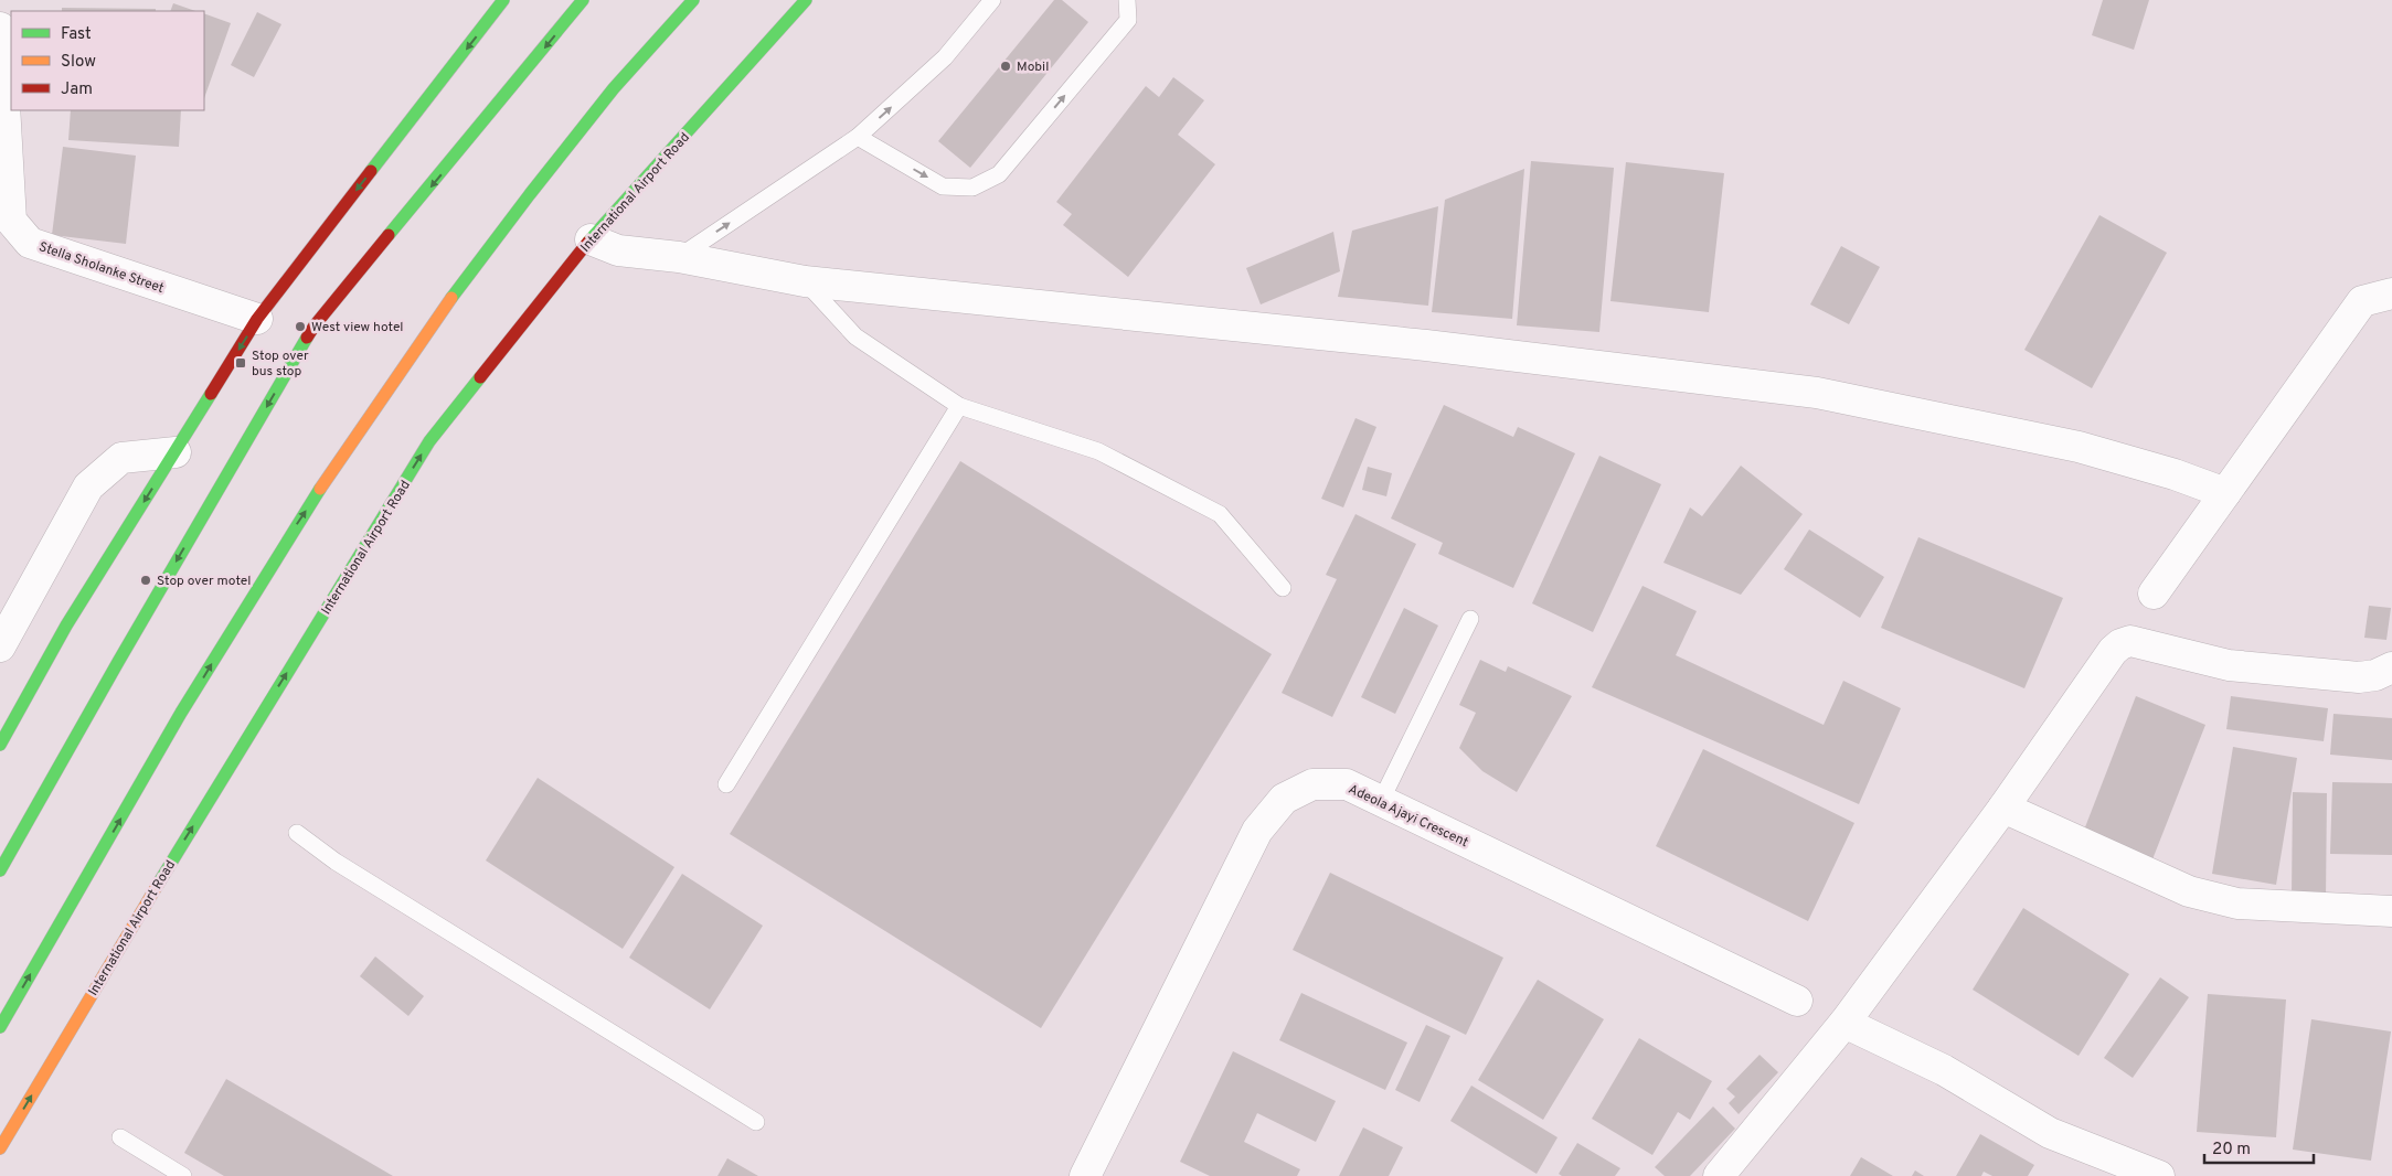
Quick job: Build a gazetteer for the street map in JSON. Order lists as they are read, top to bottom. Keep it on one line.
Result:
{"streets":{"main road":["International Airport Road"],"street":["Stella Sholanke Street","Adeola Ajayi Crescent"]},"places":{"other":["Mobil","West view hotel","Stop over motel"],"transit":["Stop over bus stop"]},"legend":["Fast","Slow","Jam"],"scale_bar":"20 m"}
